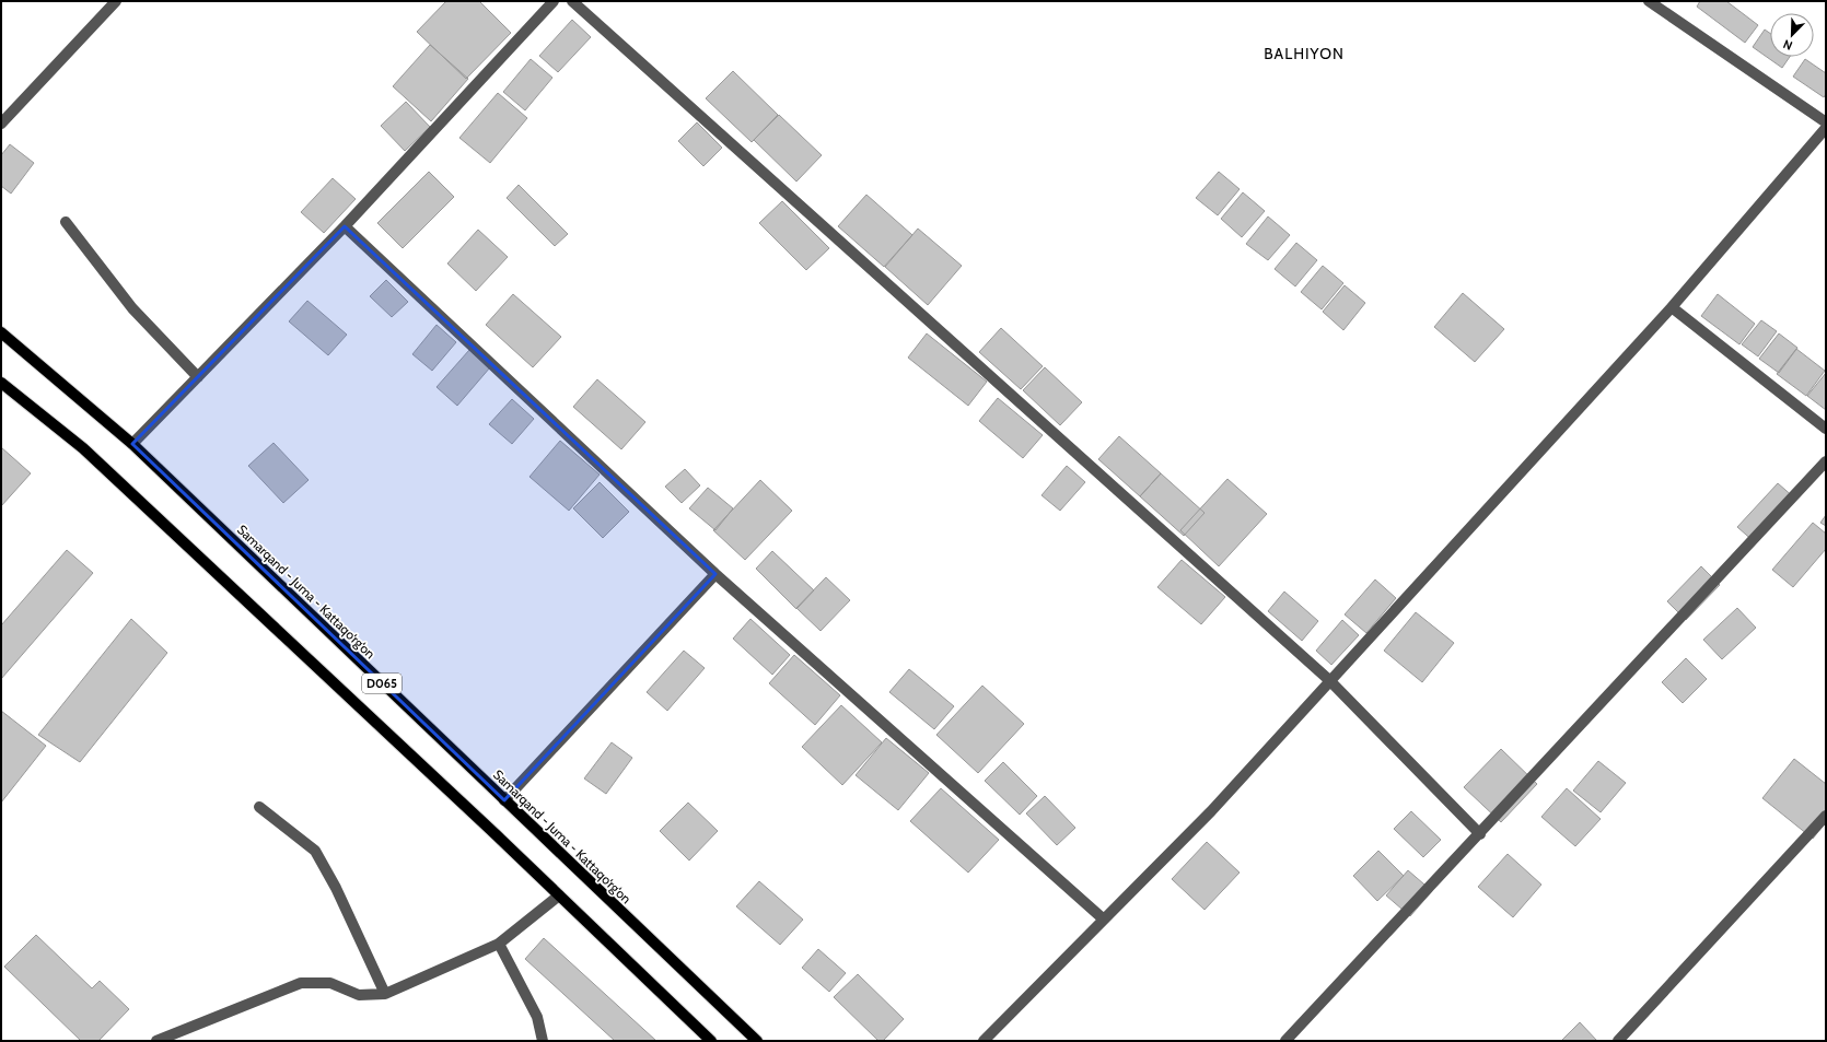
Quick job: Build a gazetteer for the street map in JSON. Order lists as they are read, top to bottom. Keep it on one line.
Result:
{"streets":{"main road":["Samarqand - Juma - Kattaqo‘rg‘on","D065"]},"districts":["BALHIYON"],"north":"bottom left"}
